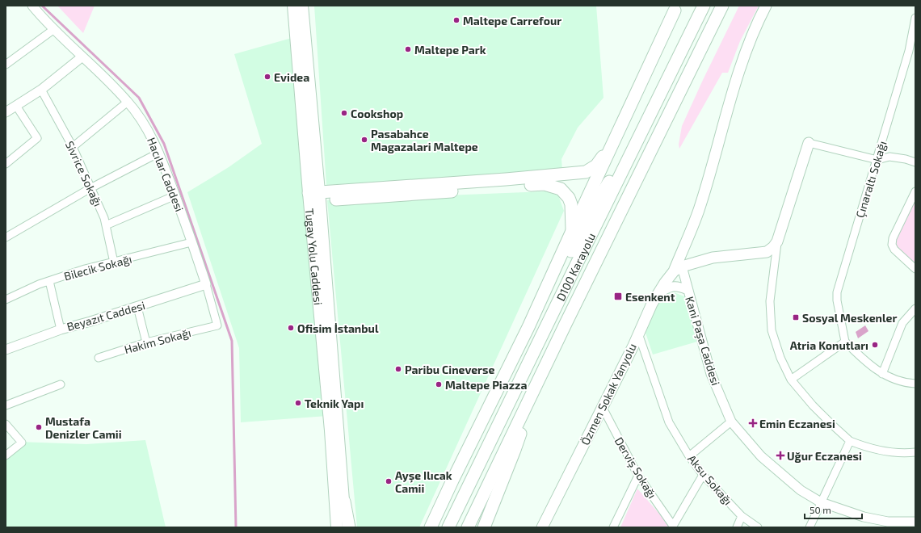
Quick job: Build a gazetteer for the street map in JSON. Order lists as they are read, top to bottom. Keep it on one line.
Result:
{"streets":{"highway":["D100 Karayolu"],"main road":["Tugay Yolu Caddesi","Özmen Sokak Yanyolu"],"street":["Sivrice Sokağı","Hacılar Caddesi","Çınaraltı Sokağı","Bilecik Sokağı","Beyazıt Caddesi","Hakim Sokağı","Kani Paşa Caddesi","Derviş Sokağı","Aksu Sokağı"]},"crossings":[["Sivrice Sokağı","Bilecik Sokağı"],["Hacılar Caddesi","Bilecik Sokağı"],["Hacılar Caddesi","Beyazıt Caddesi"],["Hacılar Caddesi","Hakim Sokağı"],["Kani Paşa Caddesi","Özmen Sokak Yanyolu"],["Özmen Sokak Yanyolu","Derviş Sokağı"],["Özmen Sokak Yanyolu","Aksu Sokağı"]],"places":{"other":["Maltepe Carrefour","Maltepe Park","Evidea","Cookshop","Pasabahce Magazalari Maltepe","Ofisim İstanbul","Atria Konutları","Paribu Cineverse","Maltepe Piazza","Teknik Yapı","Mustafa Denizler Camii","Ayşe Ilıcak Camii"],"transit":["Esenkent","Sosyal Meskenler"],"health":["Emin Eczanesi","Uğur Eczanesi"]},"scale_bar":"50 m"}
